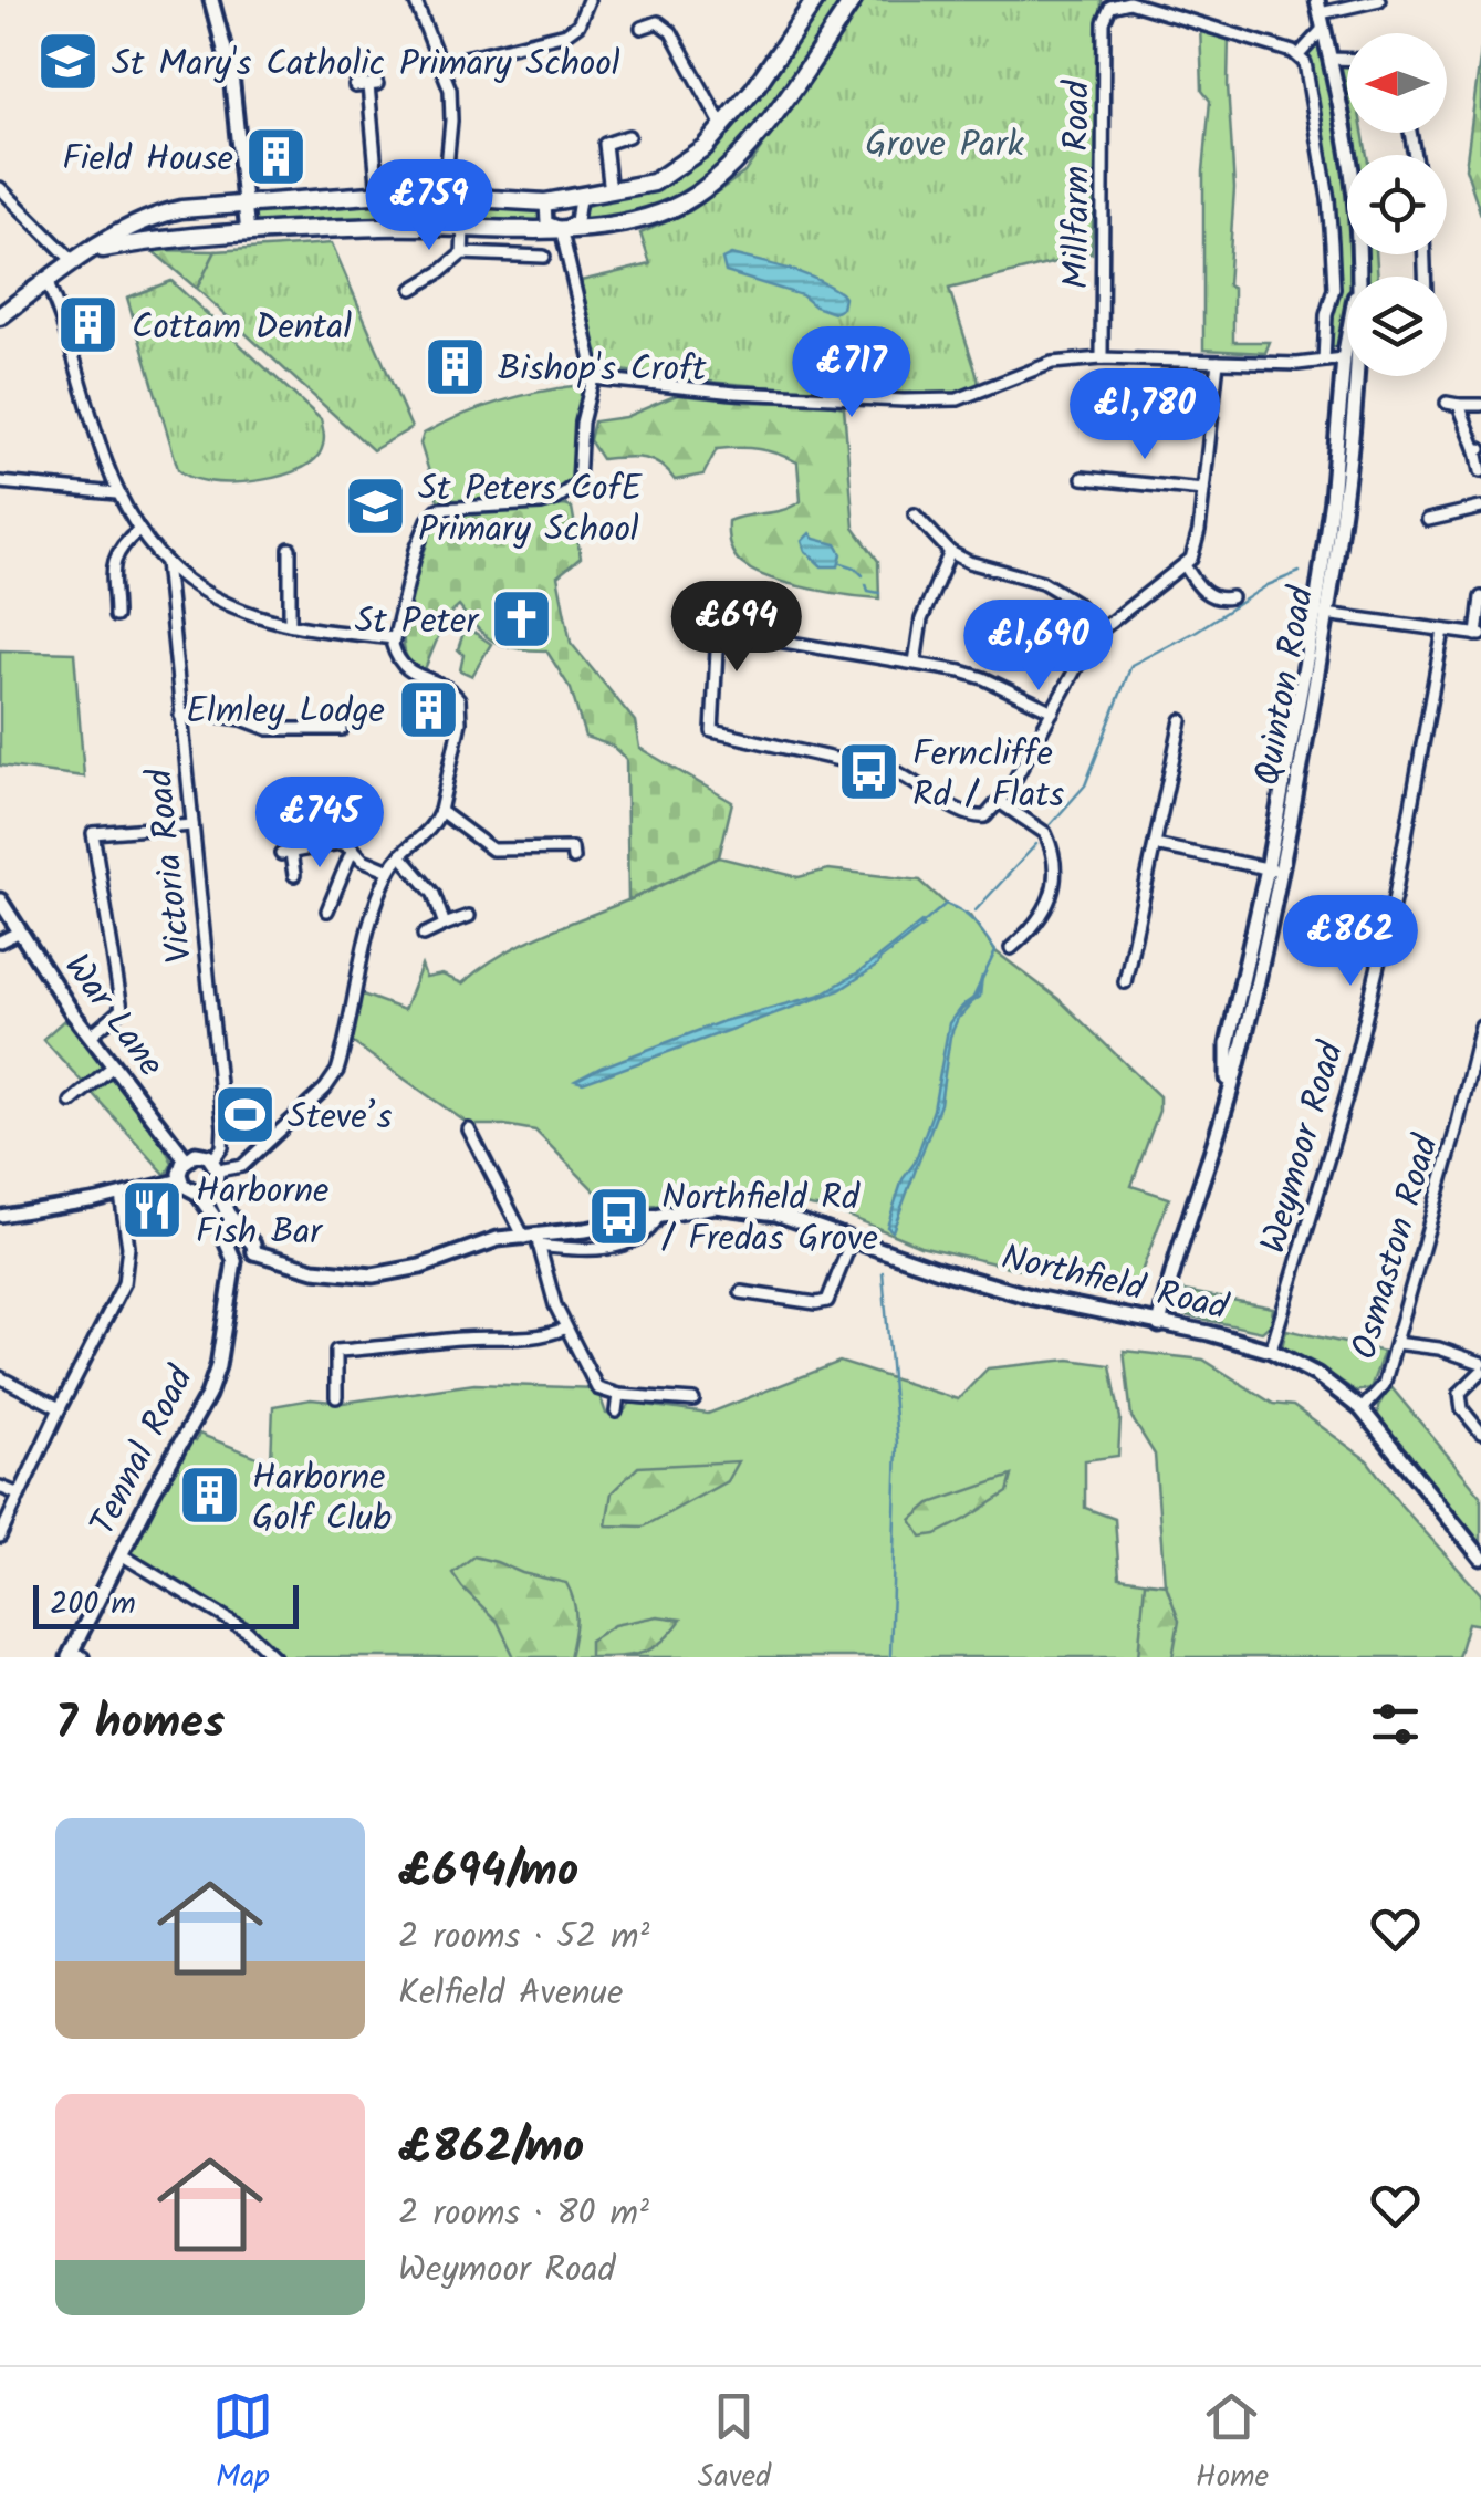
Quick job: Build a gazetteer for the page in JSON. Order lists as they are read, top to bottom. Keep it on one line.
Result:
{"streets":{"street":["Millfarm Road","Quinton Road","Victoria Road","War Lane","Weymoor Road","Osmaston Road","Northfield Road","Tennal Road"]},"crossings":[["Quinton Road","Northfield Road"],["Victoria Road","War Lane"],["Weymoor Road","Northfield Road"],["Osmaston Road","Northfield Road"],["Northfield Road","Tennal Road"]],"parks":["Grove Park"],"places":{"school or university":["St Mary's Catholic Primary School","St Peters CofE Primary School"],"building":["Field House","Cottam Dental","Bishop's Croft","Elmley Lodge","Harborne Golf Club"],"church":["St Peter"],"bus stop":["Ferncliffe Rd / Flats","Northfield Rd / Fredas Grove"],"sports":["Steve’s"],"restaurant":["Harborne Fish Bar"]},"scale_bar":"200 m","north":"left","page":{"price":["£759","£717","£1,780","£694","£1,690","£745","£862"],"scale":"200 m","heading":"7 homes","list":[{"name":"£694/mo","note":"2 rooms · 52 m² · Kelfield Avenue"},{"name":"£862/mo","note":"2 rooms · 80 m² · Weymoor Road"}],"tabs":["Map","Saved","Home"]}}
